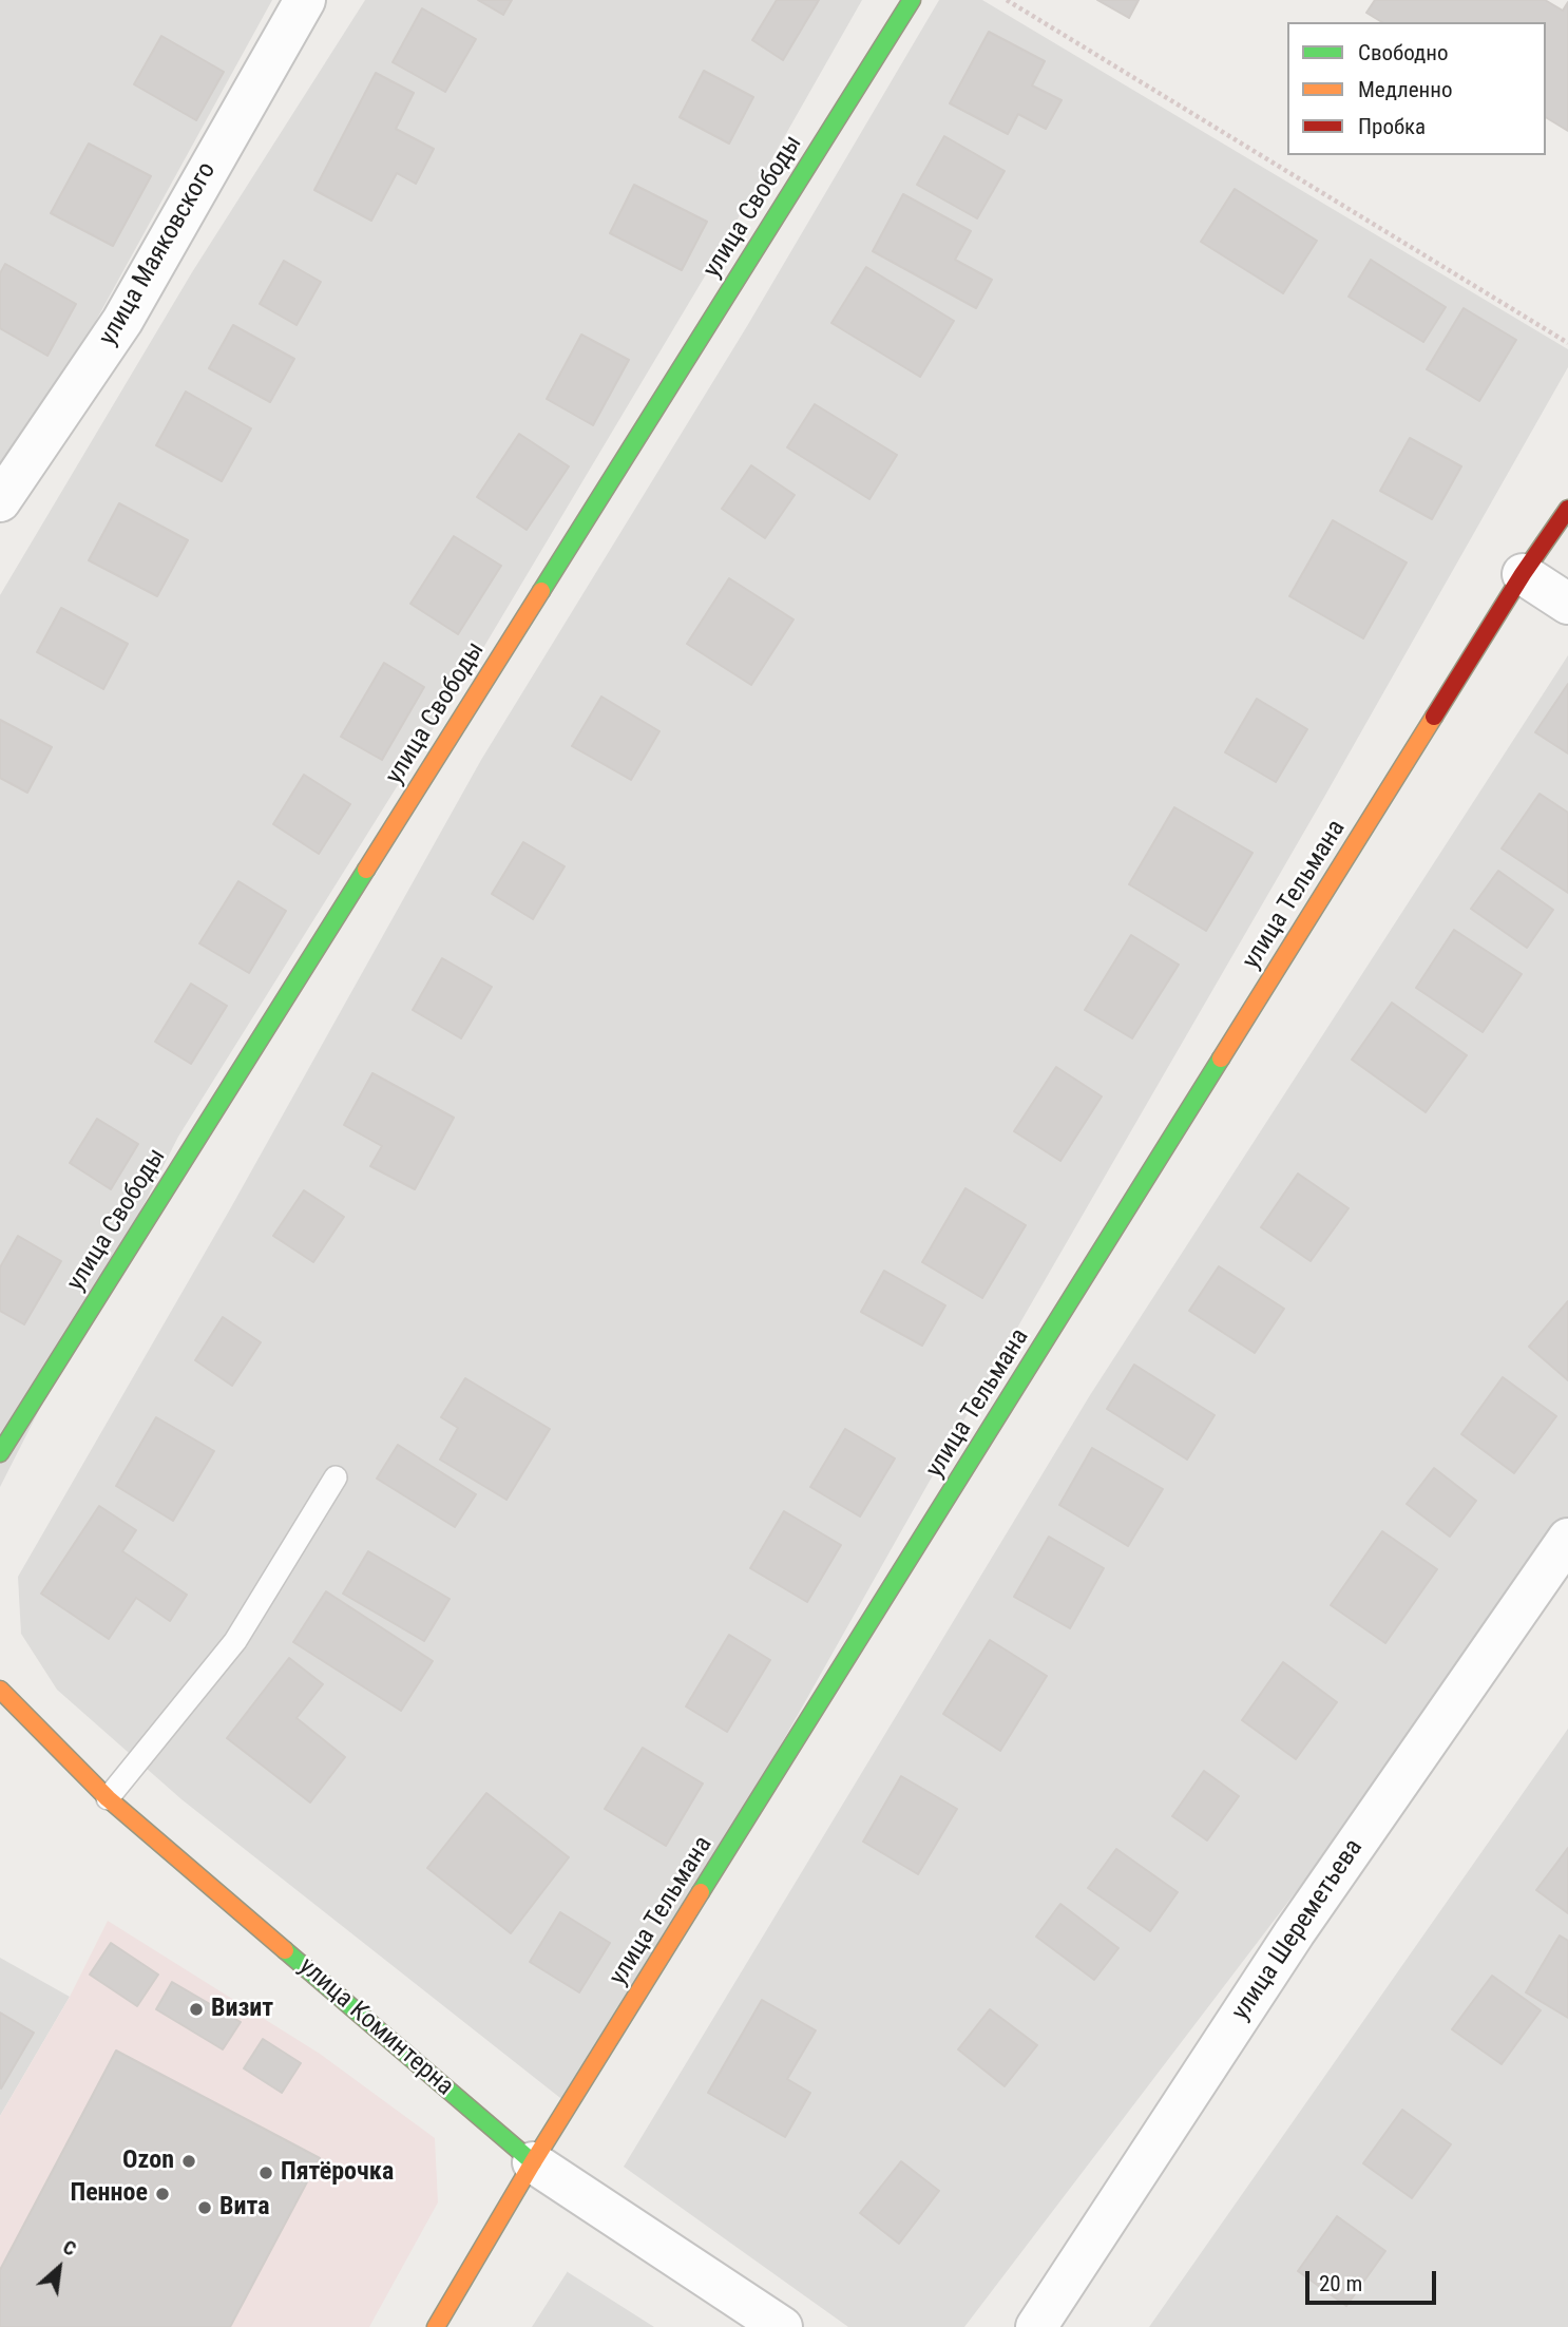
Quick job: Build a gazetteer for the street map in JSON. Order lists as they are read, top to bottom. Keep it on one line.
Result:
{"streets":{"street":["улица Свободы","улица Маяковского","улица Тельмана","улица Шереметьева","улица Коминтерна"]},"crossings":[["улица Тельмана","улица Коминтерна"]],"places":["Визит","Ozon","Пятёрочка","Пенное","Вита"],"legend":["Свободно","Медленно","Пробка"],"scale_bar":"20 m","north":"top right"}
